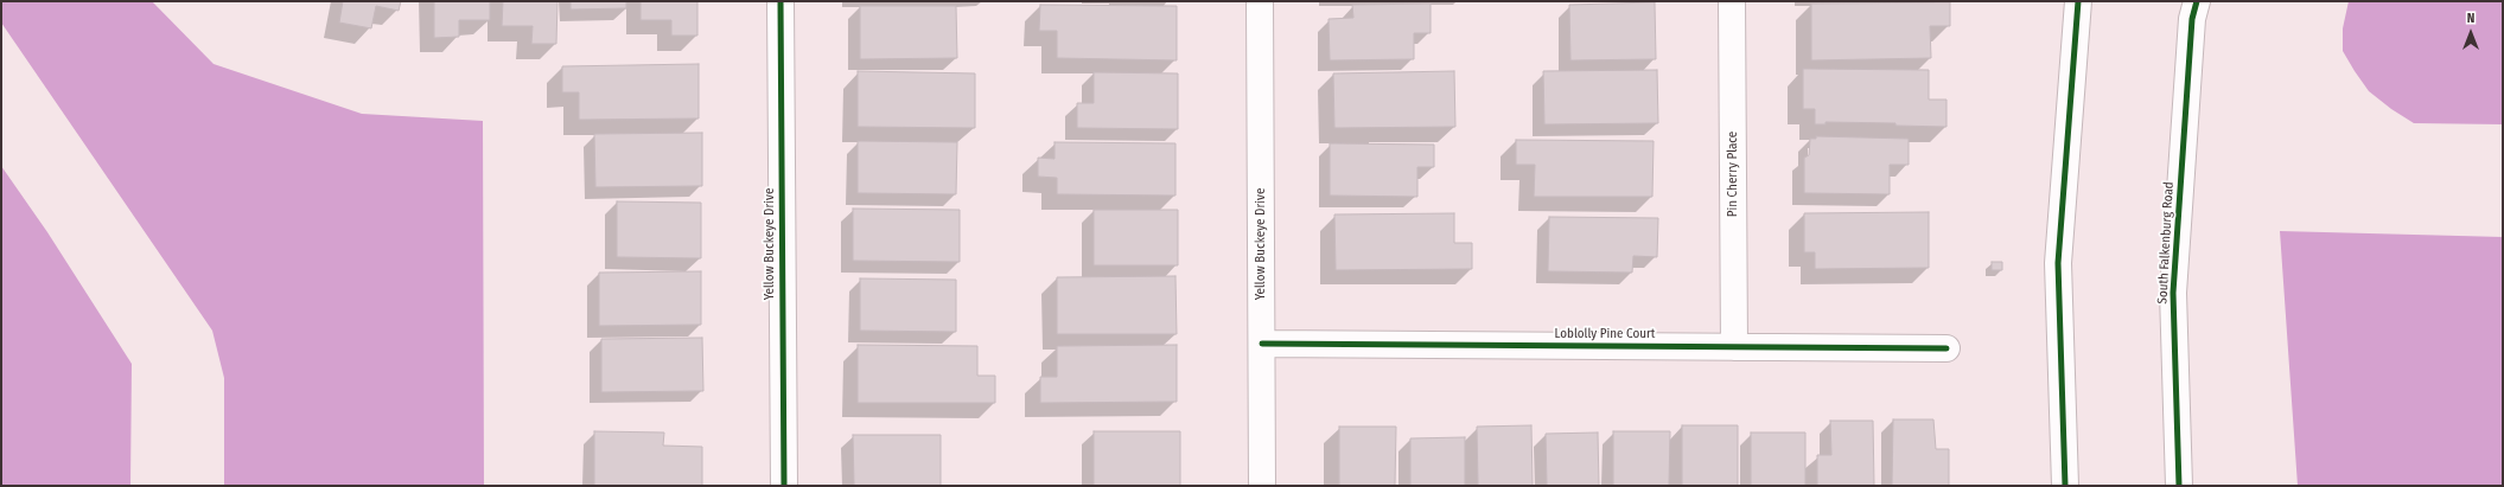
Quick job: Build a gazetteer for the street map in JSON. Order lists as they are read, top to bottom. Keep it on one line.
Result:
{"streets":{"street":["Pin Cherry Place","South Falkenburg Road","Yellow Buckeye Drive","Loblolly Pine Court"]},"crossings":[["Pin Cherry Place","Loblolly Pine Court"],["Yellow Buckeye Drive","Loblolly Pine Court"]],"north":"top"}
